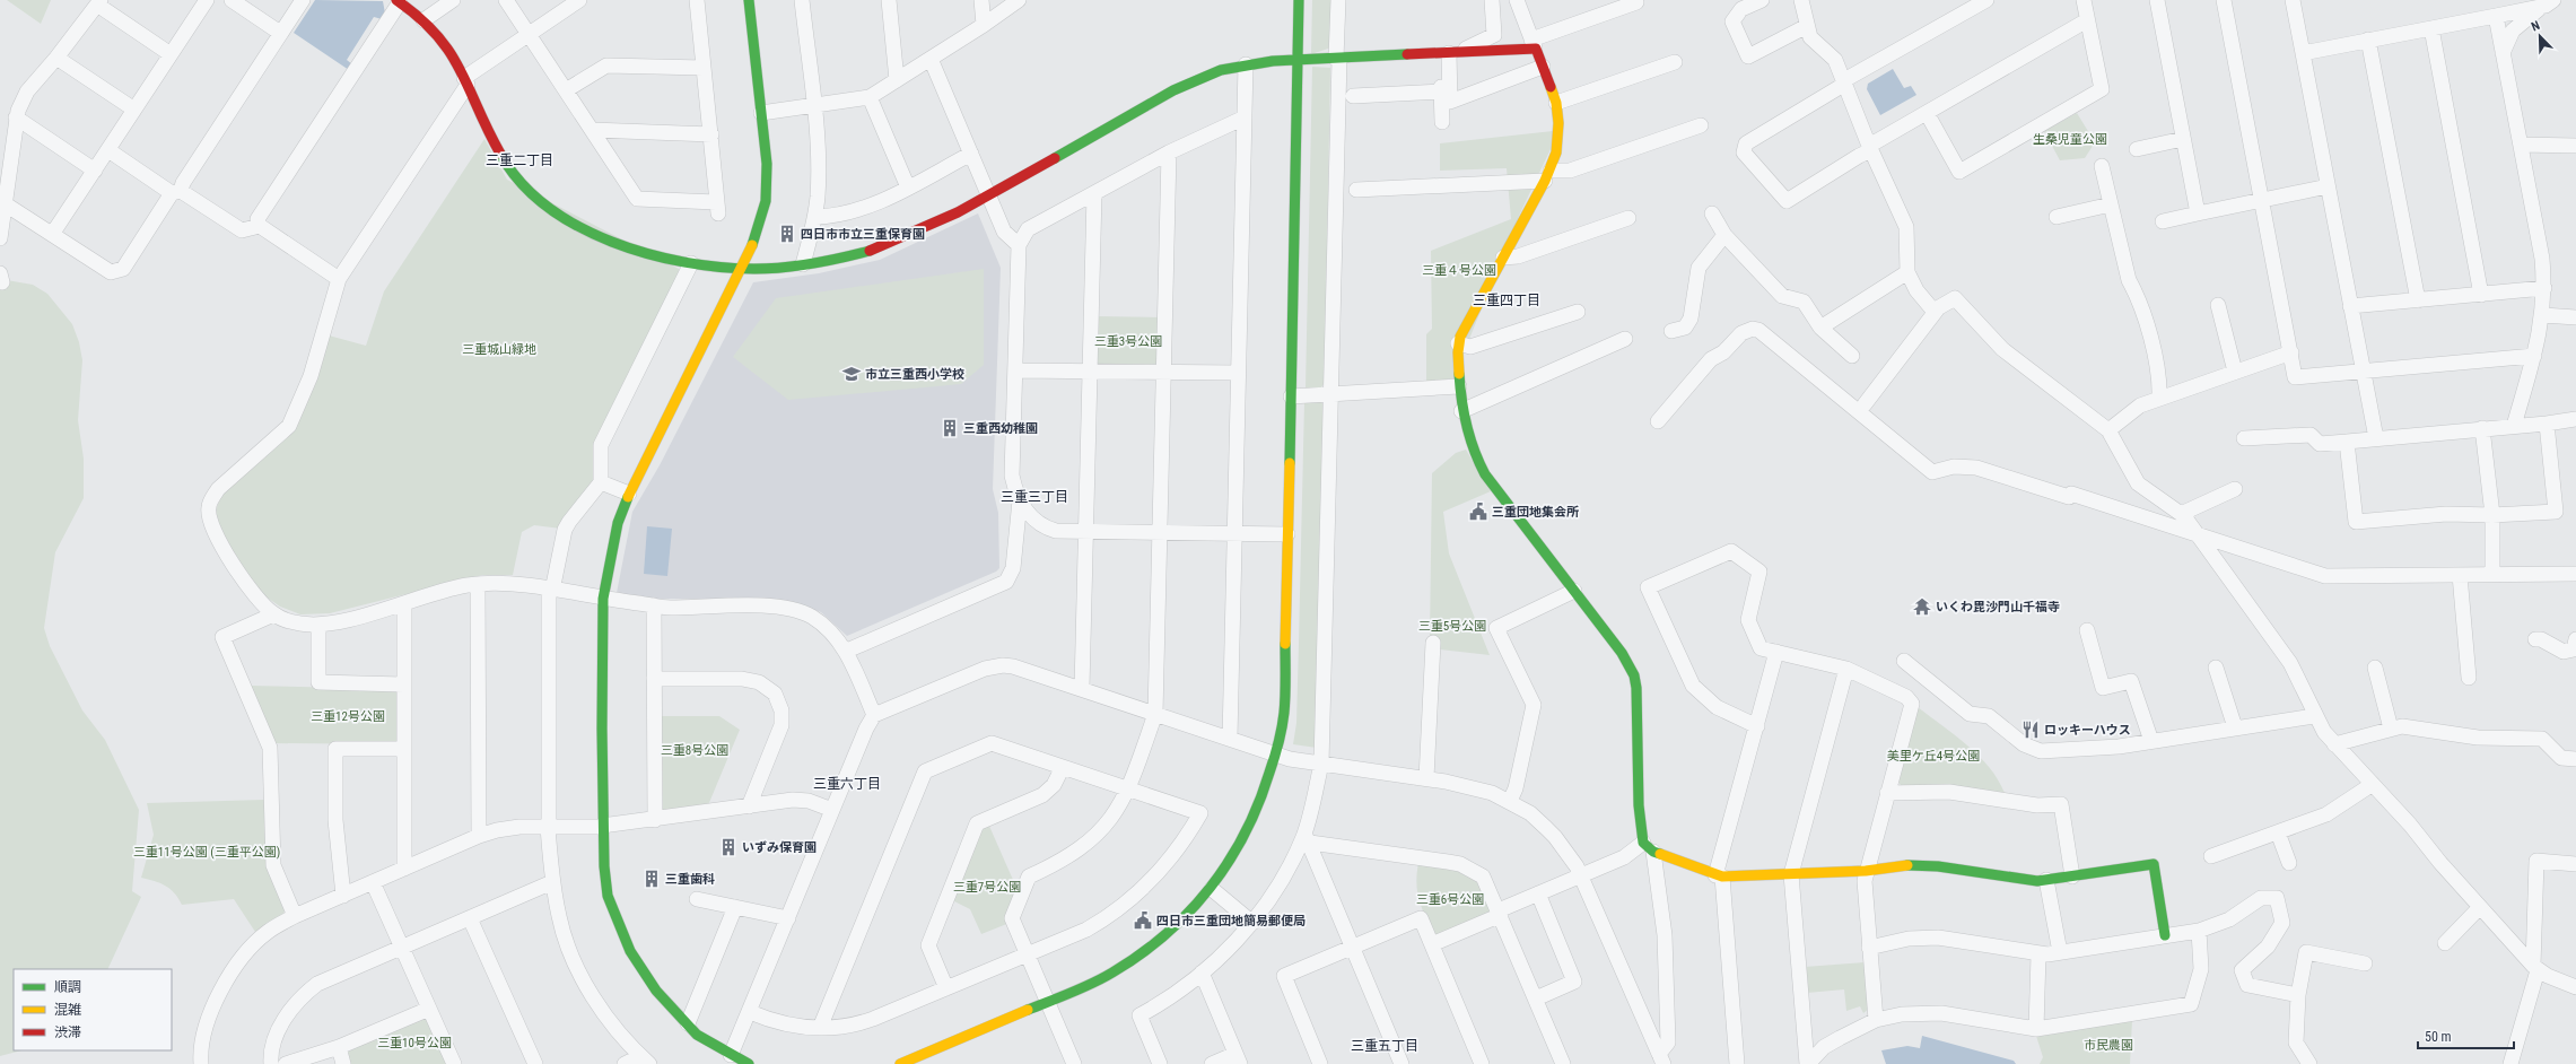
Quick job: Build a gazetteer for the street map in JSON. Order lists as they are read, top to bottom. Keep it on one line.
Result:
{"districts":["三重二丁目","三重四丁目","三重三丁目","三重六丁目","三重五丁目"],"parks":["生桑児童公園","三重４号公園","三重3号公園","三重城山緑地","三重5号公園","三重12号公園","三重8号公園","美里ケ丘4号公園","三重11号公園 (三重平公園)","三重7号公園","三重6号公園","三重10号公園","市民農園"],"places":{"building":["四日市市立三重保育園","三重西幼稚園","いずみ保育園","三重歯科"],"school or university":["市立三重西小学校"],"public building":["三重団地集会所","四日市三重団地簡易郵便局"],"temple":["いくわ毘沙門山千福寺"],"restaurant":["ロッキーハウス"]},"legend":["順調","混雑","渋滞"],"scale_bar":"50 m","north":"top left"}
